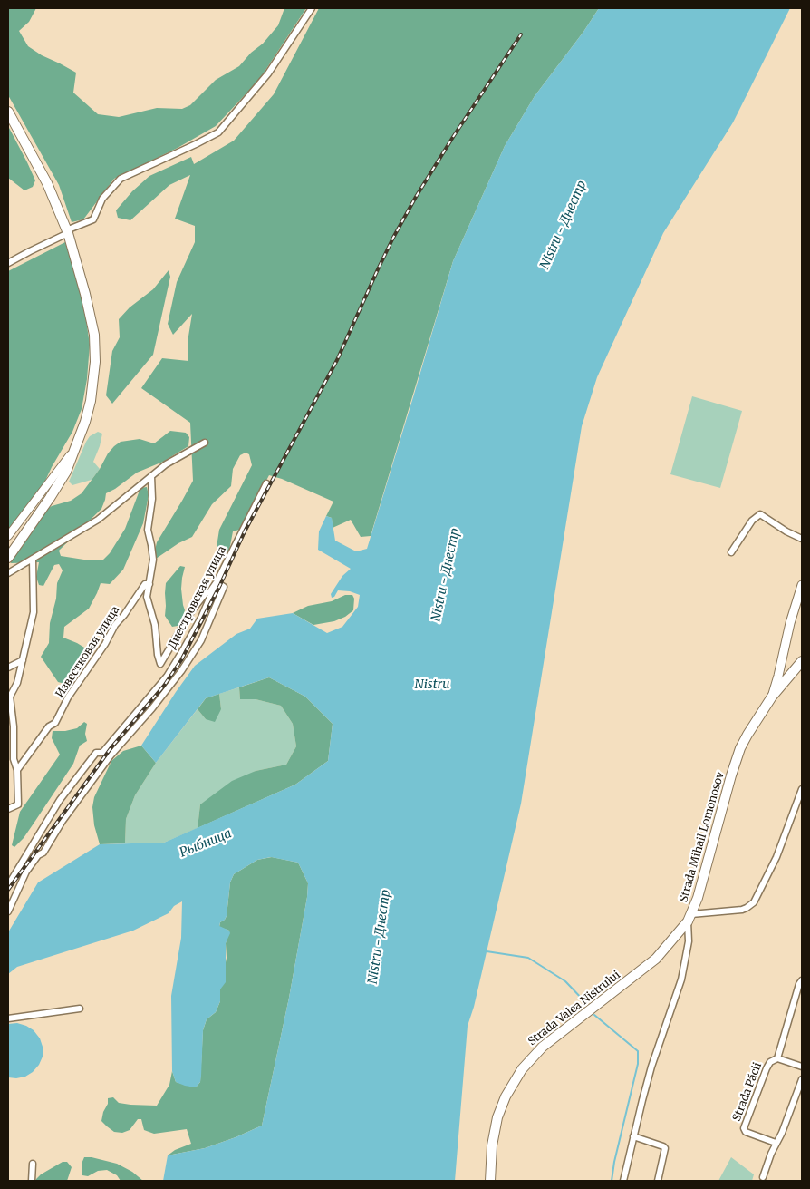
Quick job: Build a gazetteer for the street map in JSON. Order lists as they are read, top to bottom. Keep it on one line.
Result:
{"streets":{"main road":["Strada Mihail Lomonosov","Strada Valea Nistrului"],"street":["Днестровская улица","Известковая улица","Strada Păcii"]},"crossings":[["Strada Mihail Lomonosov","Strada Valea Nistrului"]],"water":["Nistru - Днестр","Nistru","Рыбница"]}
